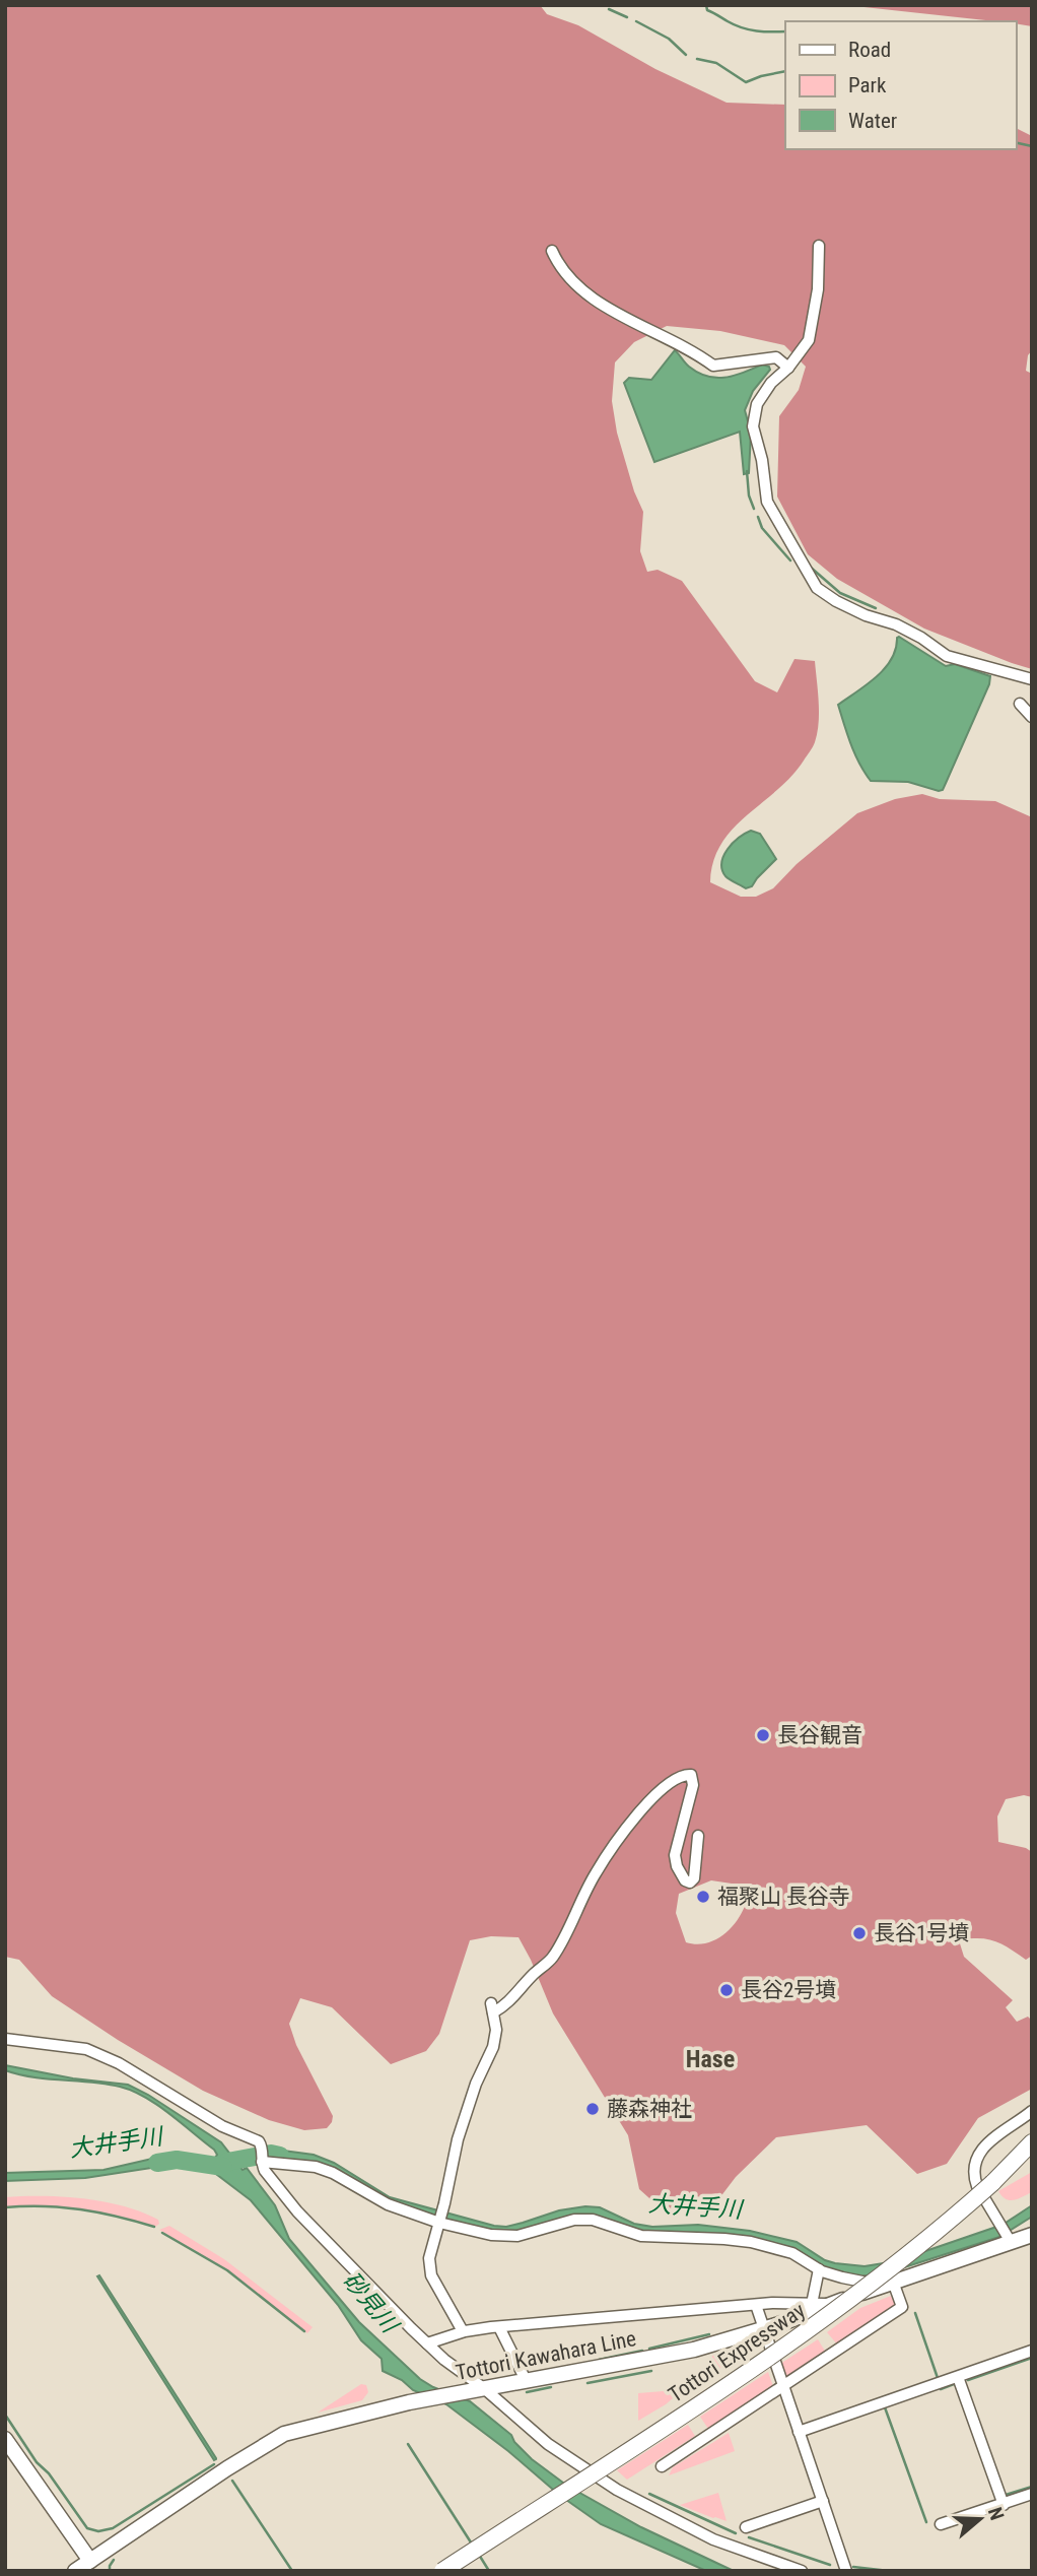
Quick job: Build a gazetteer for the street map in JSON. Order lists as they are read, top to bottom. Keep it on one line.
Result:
{"streets":{"highway":["Tottori Expressway"],"main road":["Tottori Kawahara Line"]},"districts":["Hase"],"water":["大井手川","砂見川"],"places":["長谷観音","福聚山 長谷寺","長谷1号墳","長谷2号墳","藤森神社"],"legend":["Road","Park","Water"],"north":"right"}
